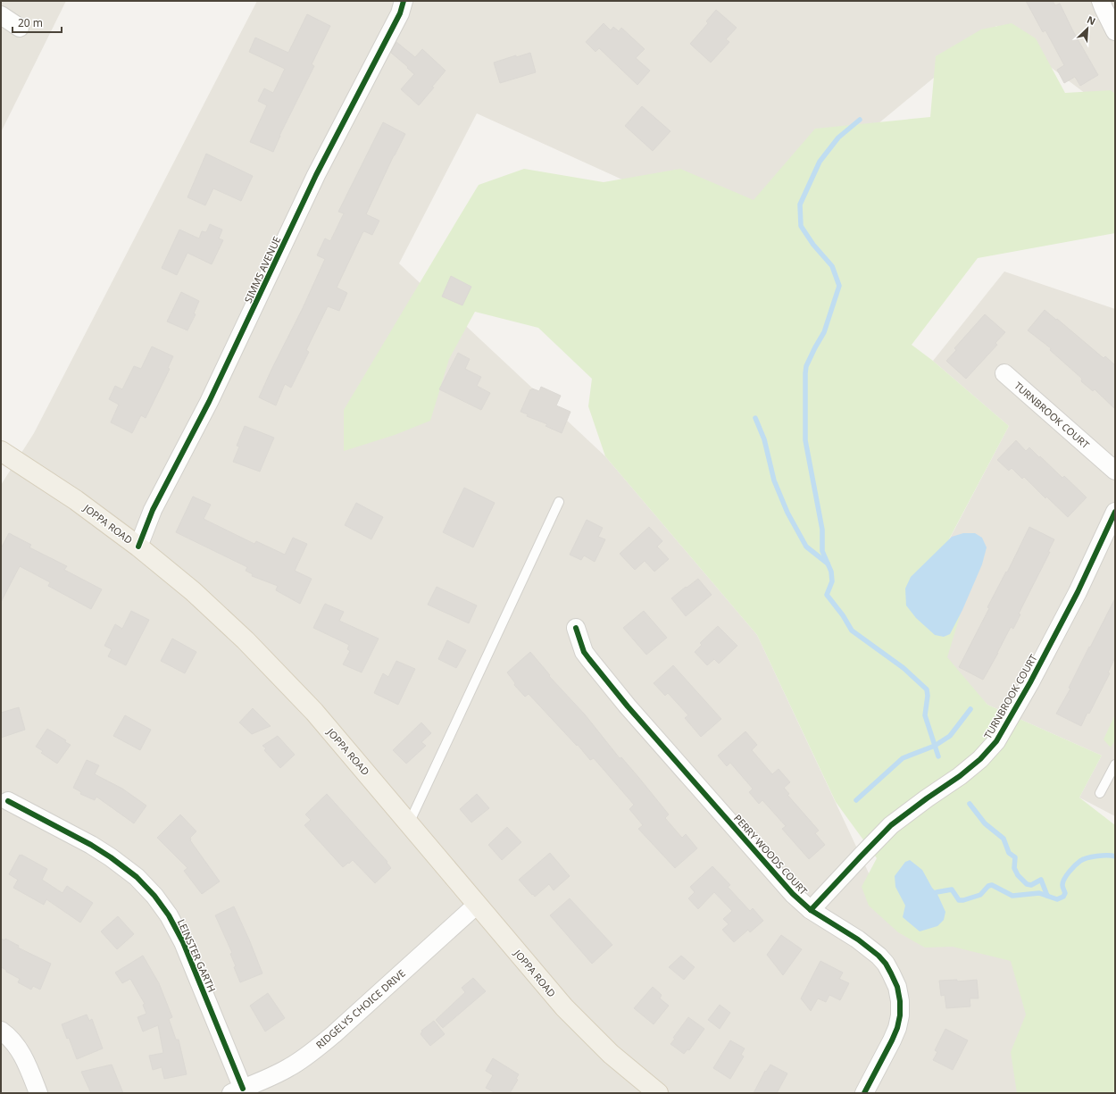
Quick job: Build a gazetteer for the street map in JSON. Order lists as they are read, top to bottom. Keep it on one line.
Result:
{"streets":{"main road":["JOPPA ROAD"],"street":["SIMMS AVENUE","TURNBROOK COURT","PERRY WOODS COURT","LEINSTER GARTH","RIDGELYS CHOICE DRIVE"]},"crossings":[["SIMMS AVENUE","JOPPA ROAD"],["TURNBROOK COURT","PERRY WOODS COURT"],["JOPPA ROAD","RIDGELYS CHOICE DRIVE"],["LEINSTER GARTH","RIDGELYS CHOICE DRIVE"]],"scale_bar":"20 m","north":"top right"}
